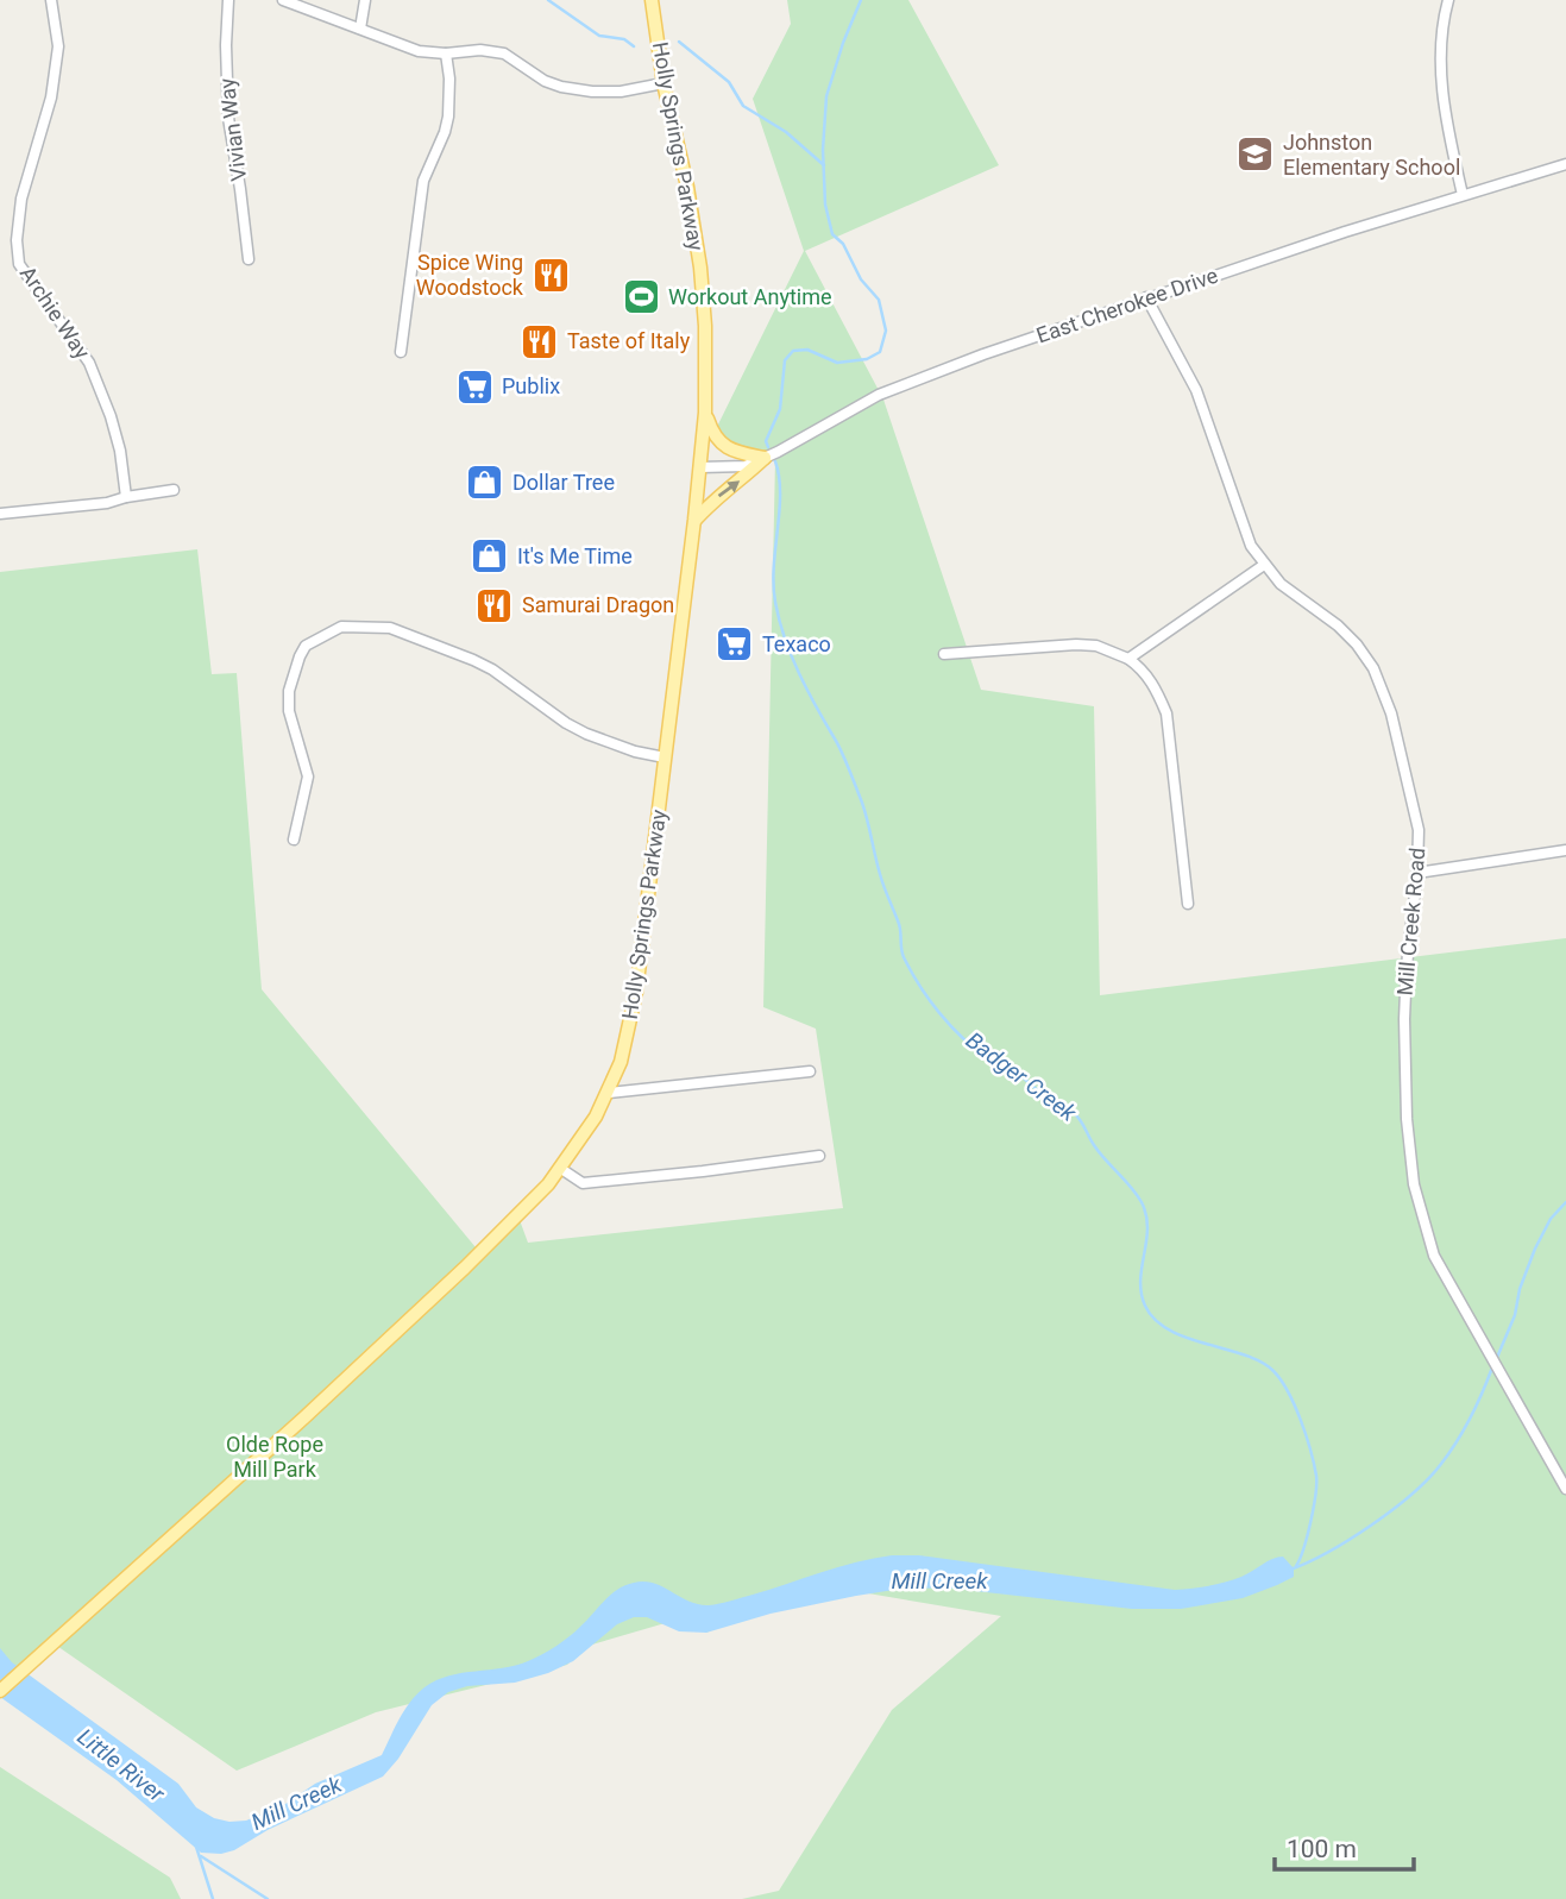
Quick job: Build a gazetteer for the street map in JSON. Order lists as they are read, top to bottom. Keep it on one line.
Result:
{"streets":{"main road":["Holly Springs Parkway"],"street":["Vivian Way","East Cherokee Drive","Archie Way","Mill Creek Road"]},"crossings":[["Holly Springs Parkway","East Cherokee Drive"],["East Cherokee Drive","Mill Creek Road"]],"water":["Badger Creek","Mill Creek","Little River"],"parks":["Olde Rope Mill Park"],"places":{"school or university":["Johnston Elementary School"],"restaurant":["Spice Wing Woodstock","Taste of Italy","Samurai Dragon"],"sports":["Workout Anytime"],"supermarket":["Publix","Texaco"],"shop":["Dollar Tree","It's Me Time"]},"scale_bar":"100 m"}
